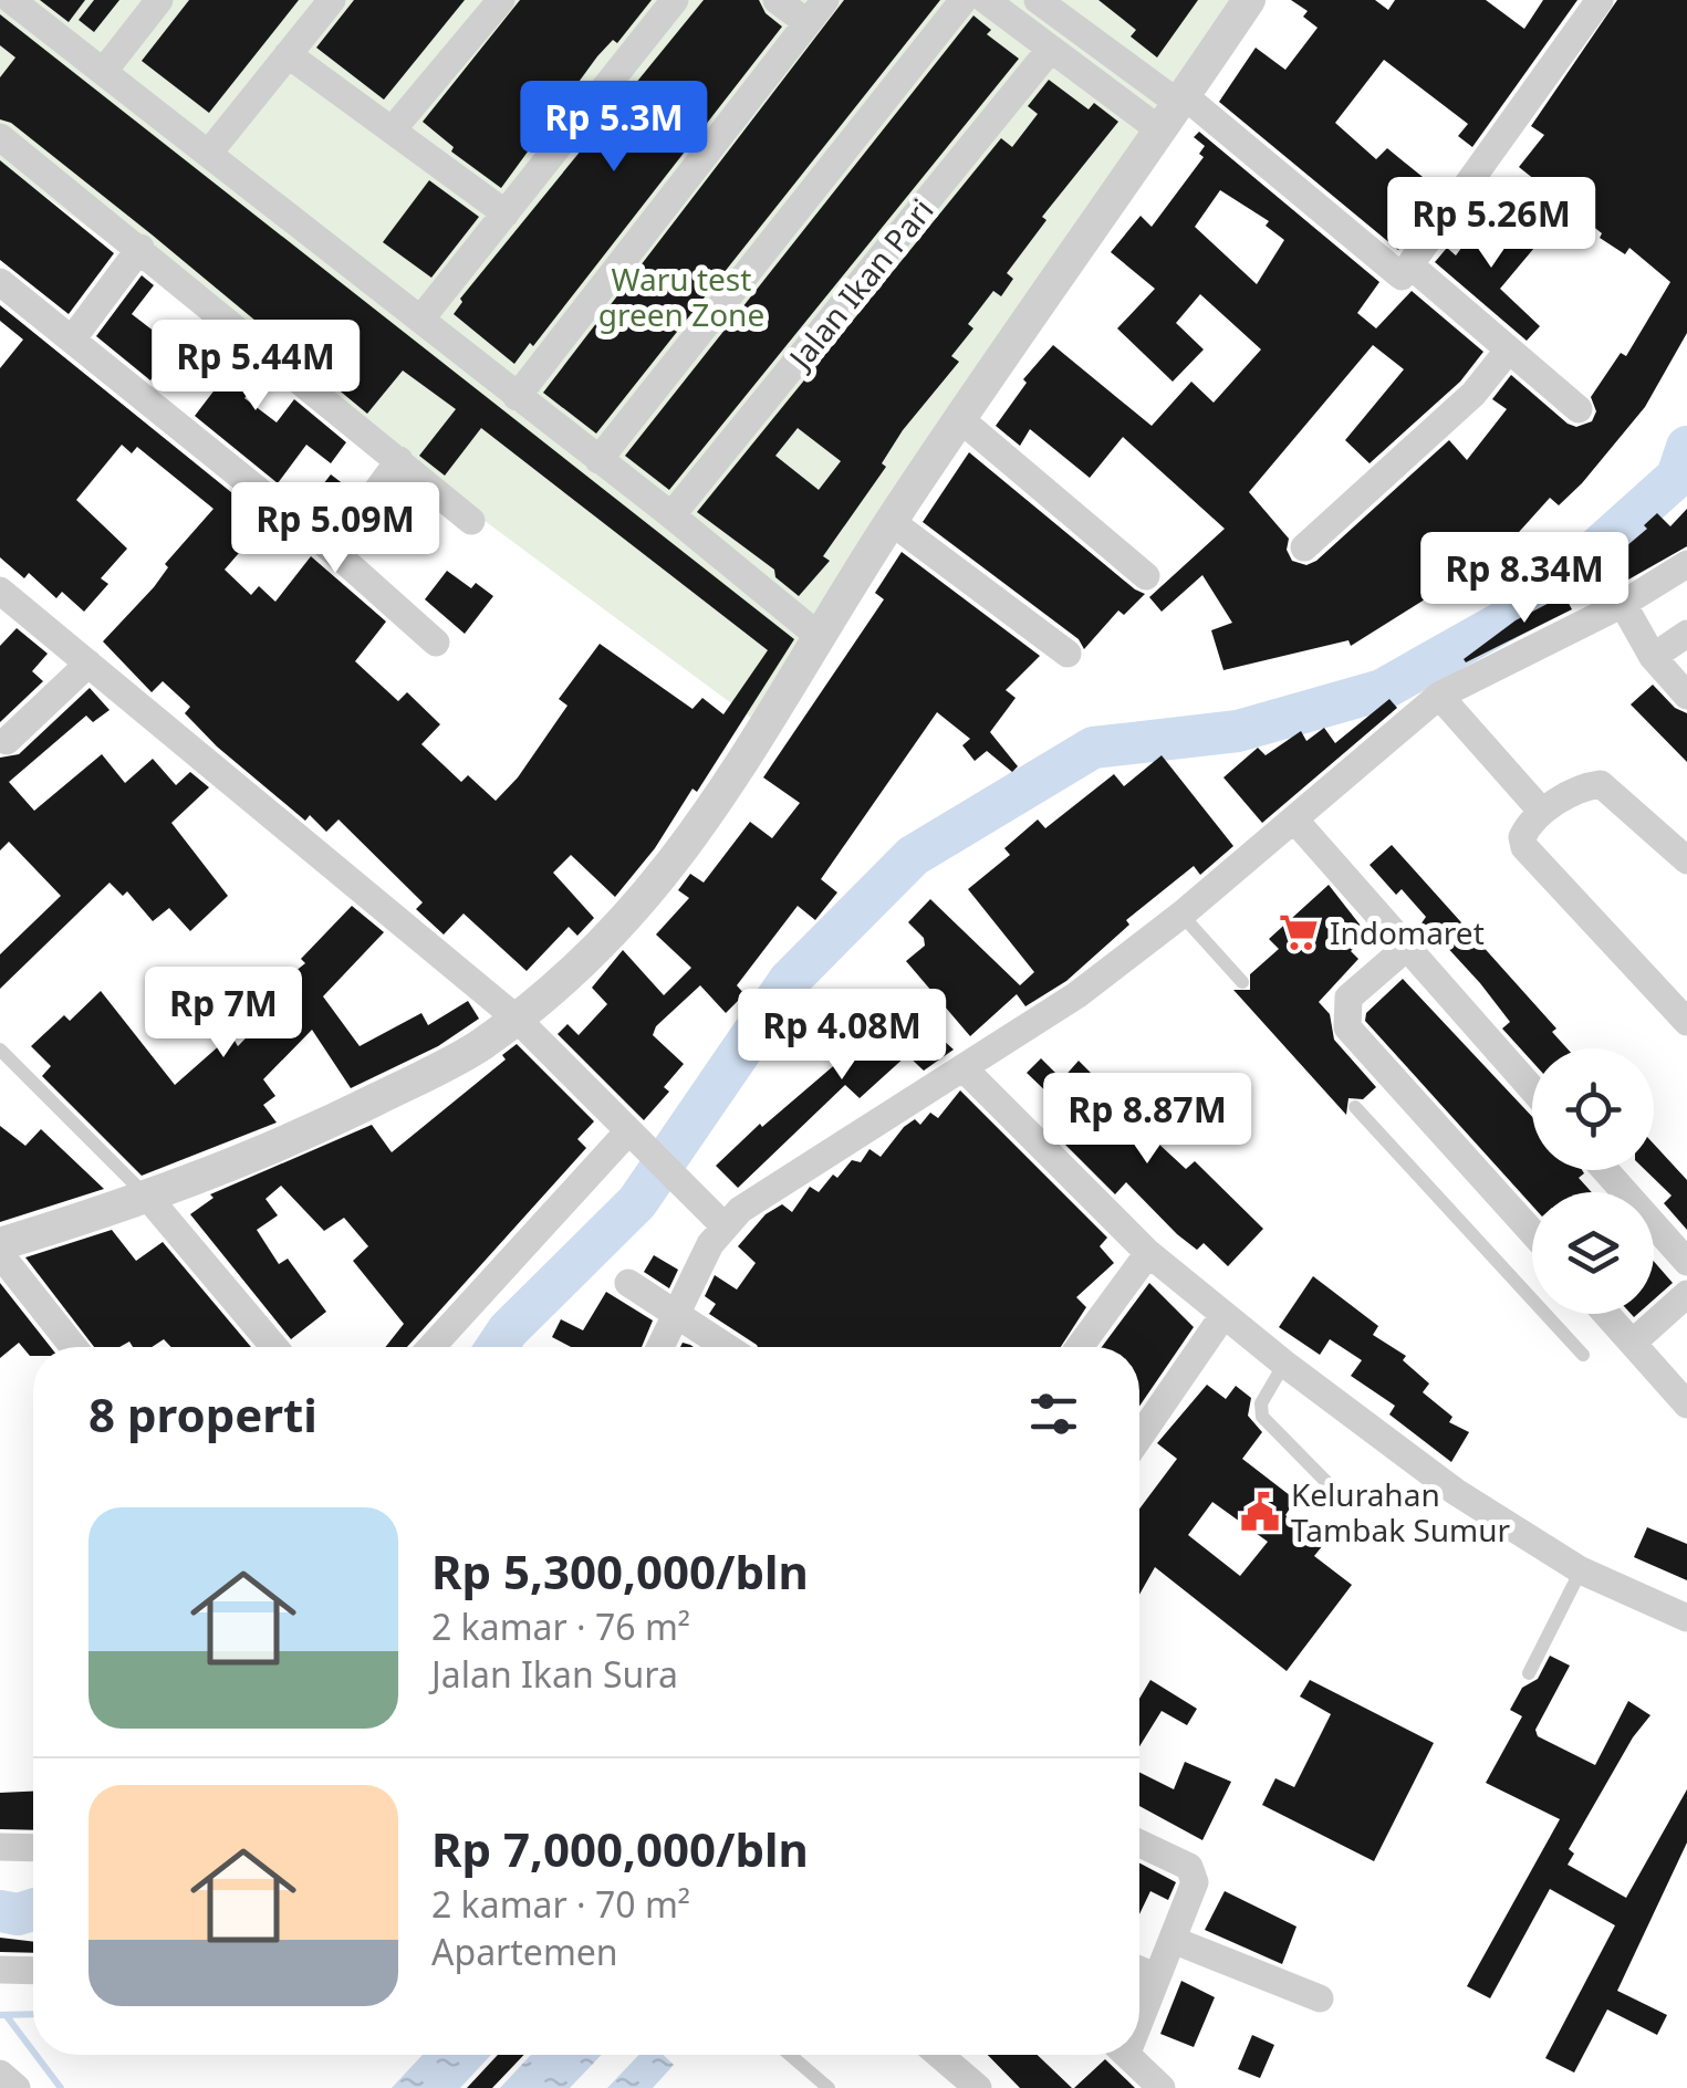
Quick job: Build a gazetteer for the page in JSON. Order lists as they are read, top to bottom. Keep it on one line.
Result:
{"streets":{"street":["Jalan Ikan Pari"]},"parks":["Waru test green Zone"],"places":{"supermarket":["Indomaret"],"public building":["Kelurahan Tambak Sumur"]},"page":{"price":["Rp 5.3M","Rp 5.26M","Rp 5.44M","Rp 5.09M","Rp 8.34M","Rp 7M","Rp 4.08M","Rp 8.87M"],"heading":"8 properti","list":[{"name":"Rp 5,300,000/bln","note":"2 kamar · 76 m² · Jalan Ikan Sura"},{"name":"Rp 7,000,000/bln","note":"2 kamar · 70 m² · Apartemen"}]}}
